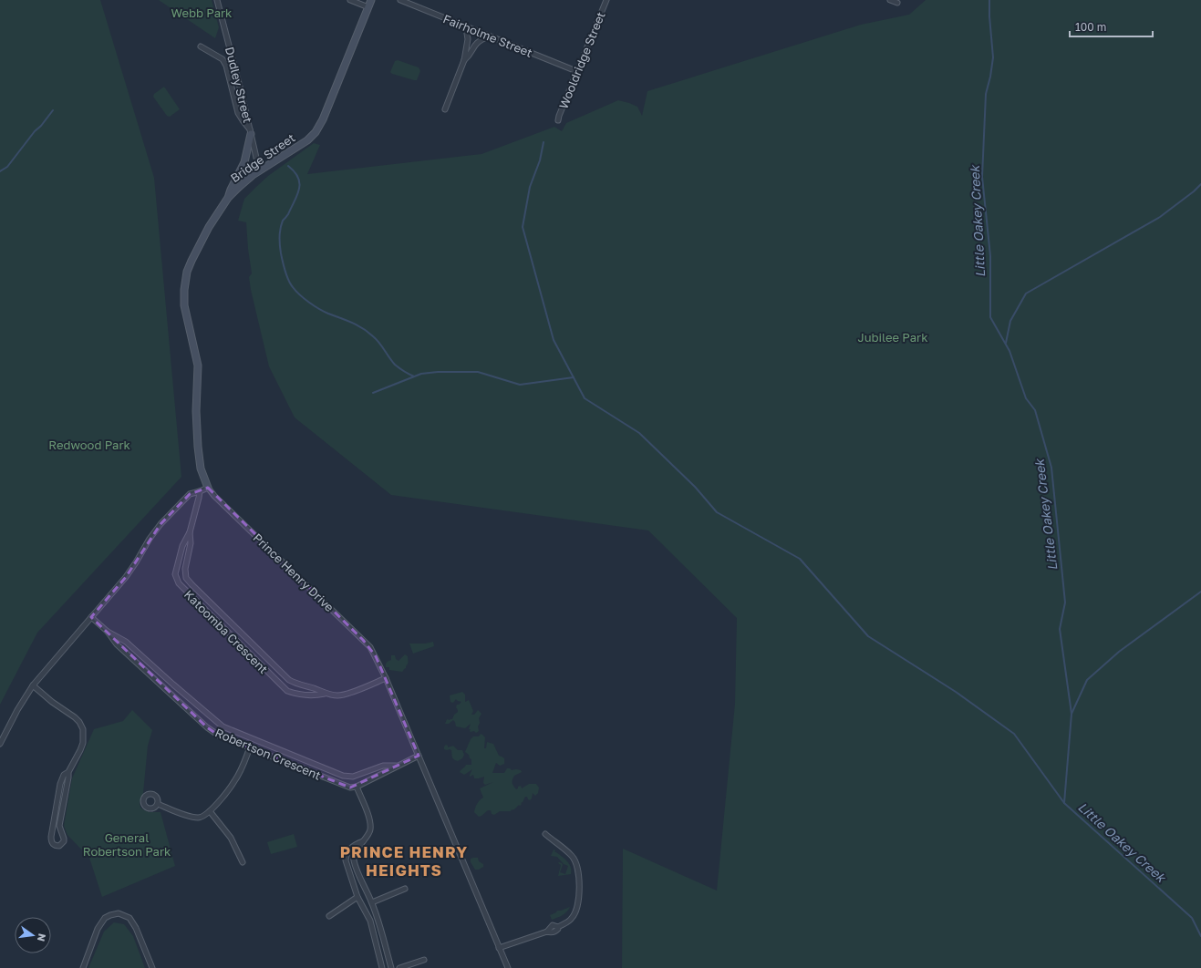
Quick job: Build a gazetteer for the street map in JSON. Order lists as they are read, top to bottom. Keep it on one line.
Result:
{"streets":{"street":["Fairholme Street","Wooldridge Street","Dudley Street","Bridge Street","Prince Henry Drive","Katoomba Crescent","Robertson Crescent"]},"crossings":[["Fairholme Street","Wooldridge Street"],["Dudley Street","Bridge Street"],["Bridge Street","Prince Henry Drive"],["Prince Henry Drive","Katoomba Crescent"],["Prince Henry Drive","Robertson Crescent"]],"districts":["PRINCE HENRY HEIGHTS"],"water":["Little Oakey Creek"],"parks":["Webb Park","Jubilee Park","Redwood Park","General Robertson Park"],"scale_bar":"100 m","north":"right"}
